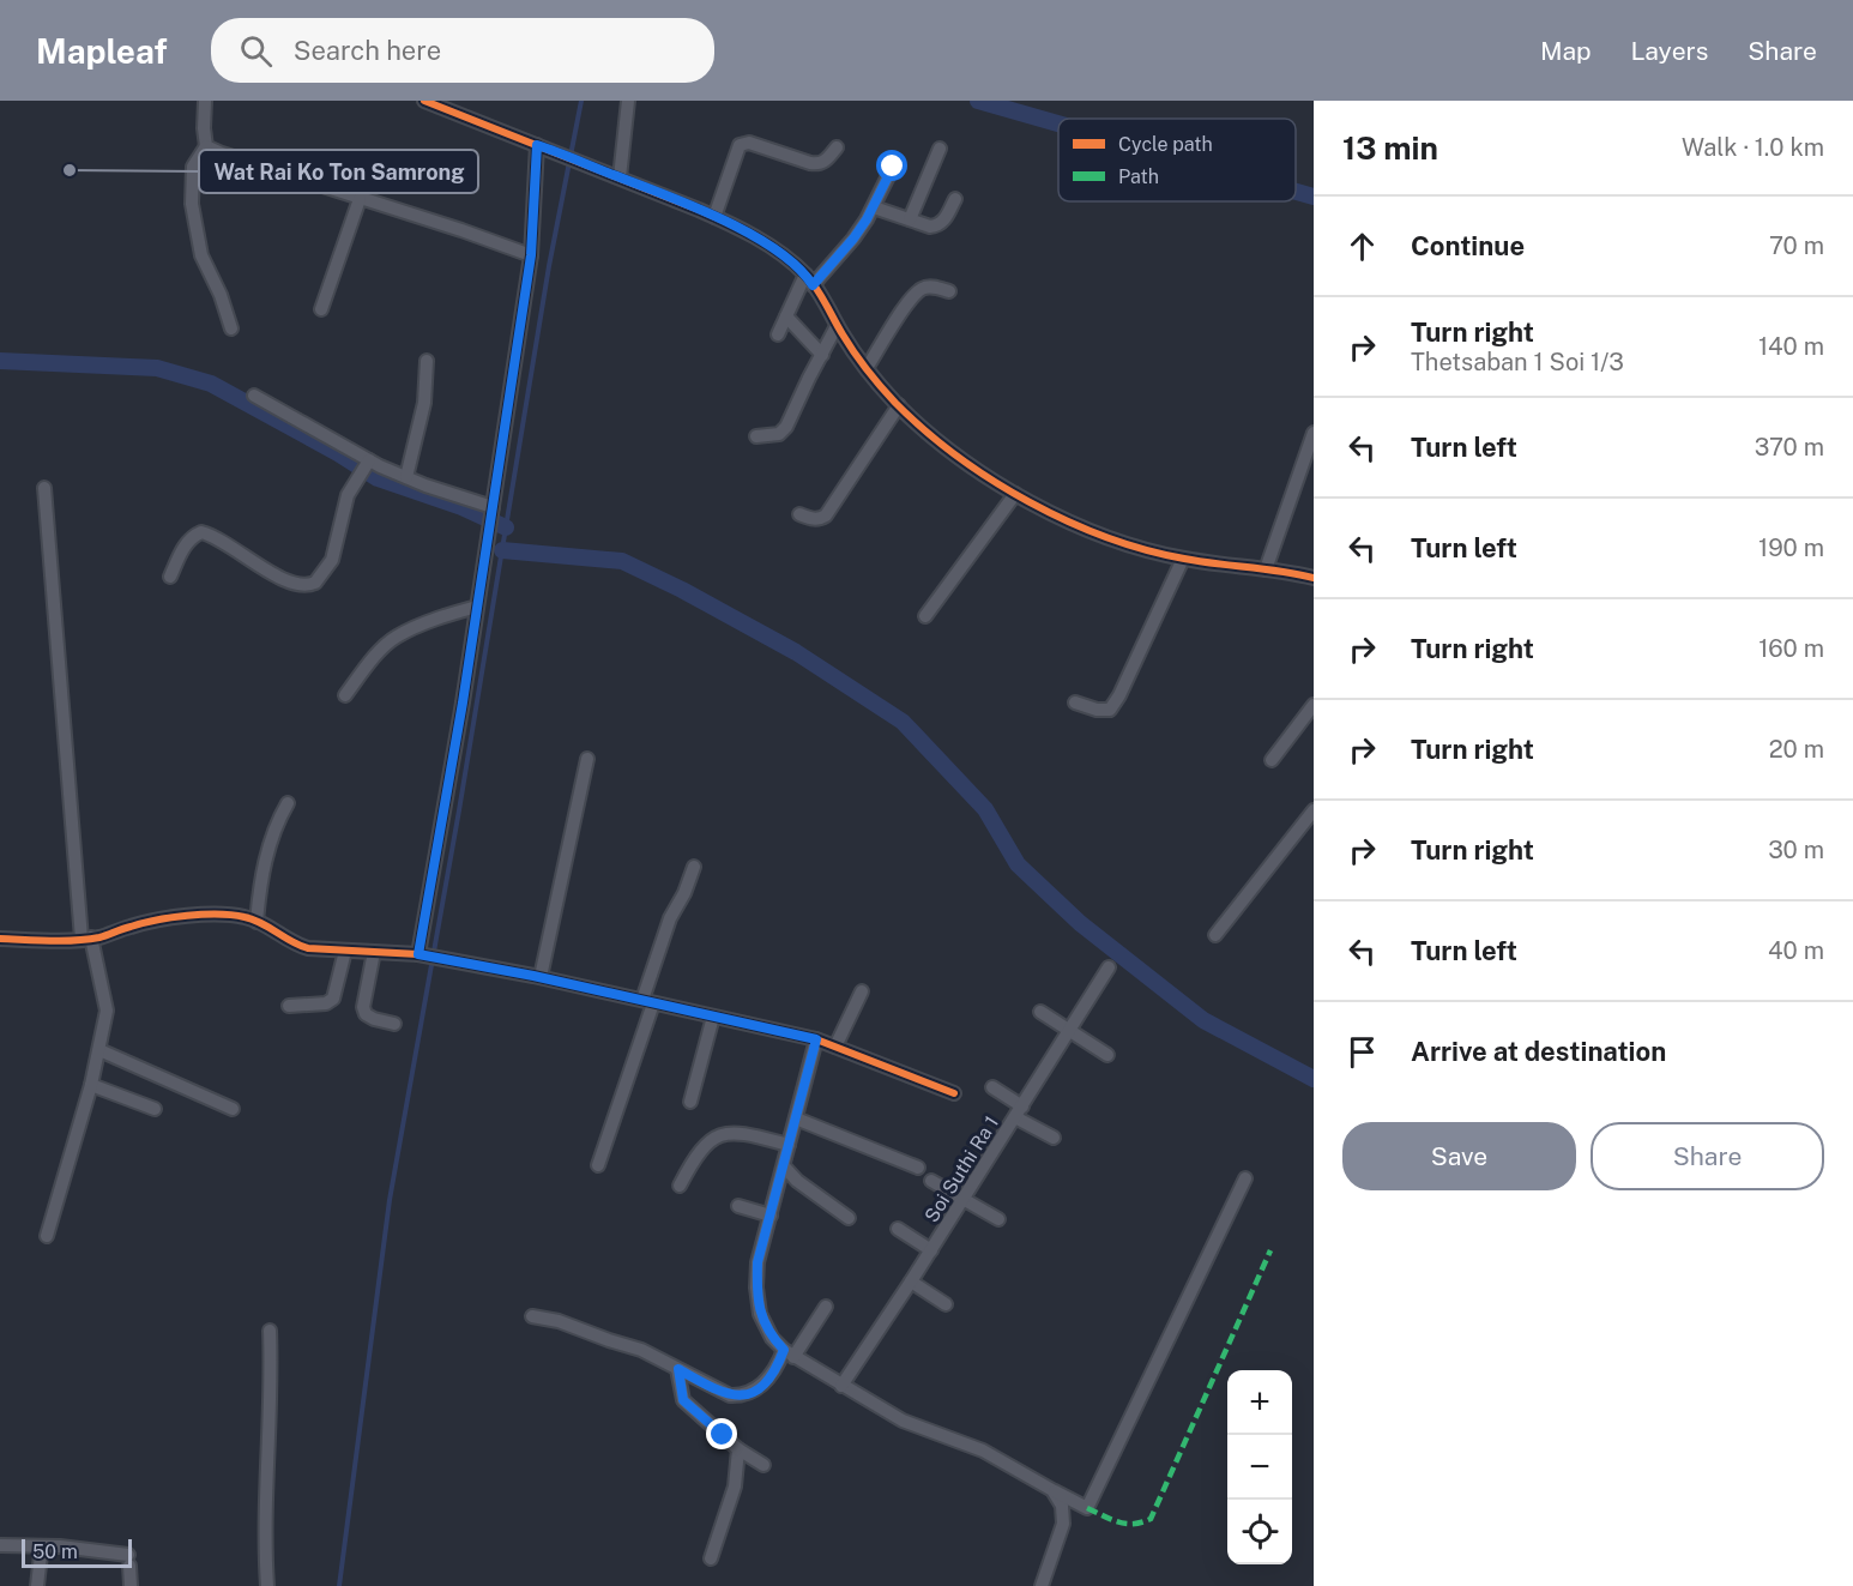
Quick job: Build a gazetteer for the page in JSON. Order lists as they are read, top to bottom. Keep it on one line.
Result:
{"streets":{"street":["Soi Suthi Ra 1"]},"places":["Wat Rai Ko Ton Samrong"],"legend":["Cycle path","Path"],"scale_bar":"50 m","page":{"header":"Mapleaf","search":"Search here","nav":["Map","Layers","Share"],"heading":["13 min","Walk · 1.0 km"],"list":[["Continue","70 m"],["Turn right","Thetsaban 1 Soi 1/3","140 m"],["Turn left","370 m"],["Turn left","190 m"],["Turn right","160 m"],["Turn right","20 m"],["Turn right","30 m"],["Turn left","40 m"],"Arrive at destination"],"buttons":["Save","Share"],"map_buttons":["+","−"],"scale":"50 m"}}
